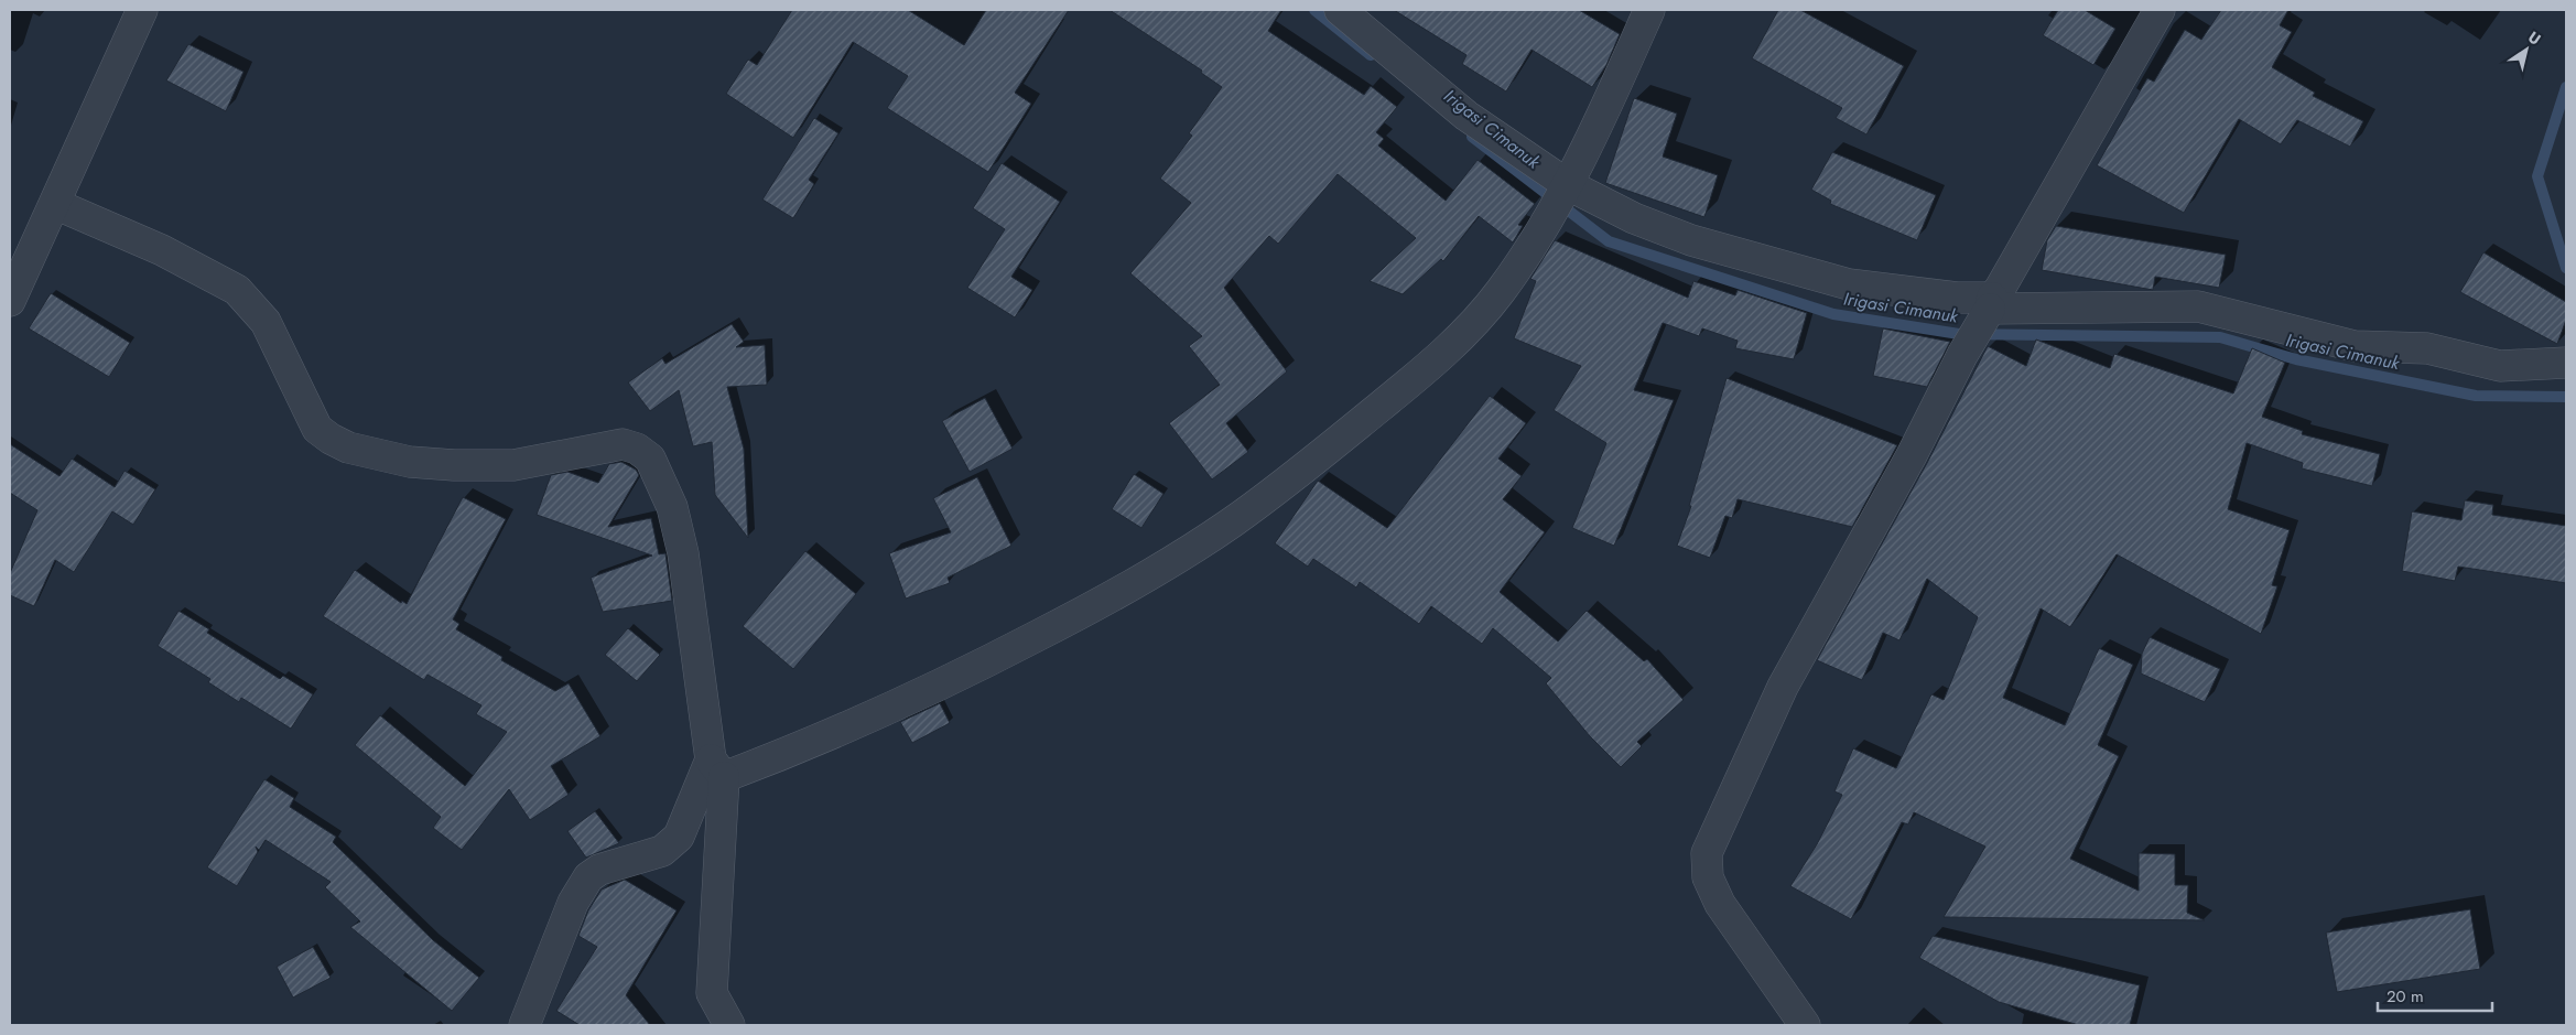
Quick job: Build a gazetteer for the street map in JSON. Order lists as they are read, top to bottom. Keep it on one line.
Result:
{"water":["Irigasi Cimanuk"],"scale_bar":"20 m","north":"top right"}
